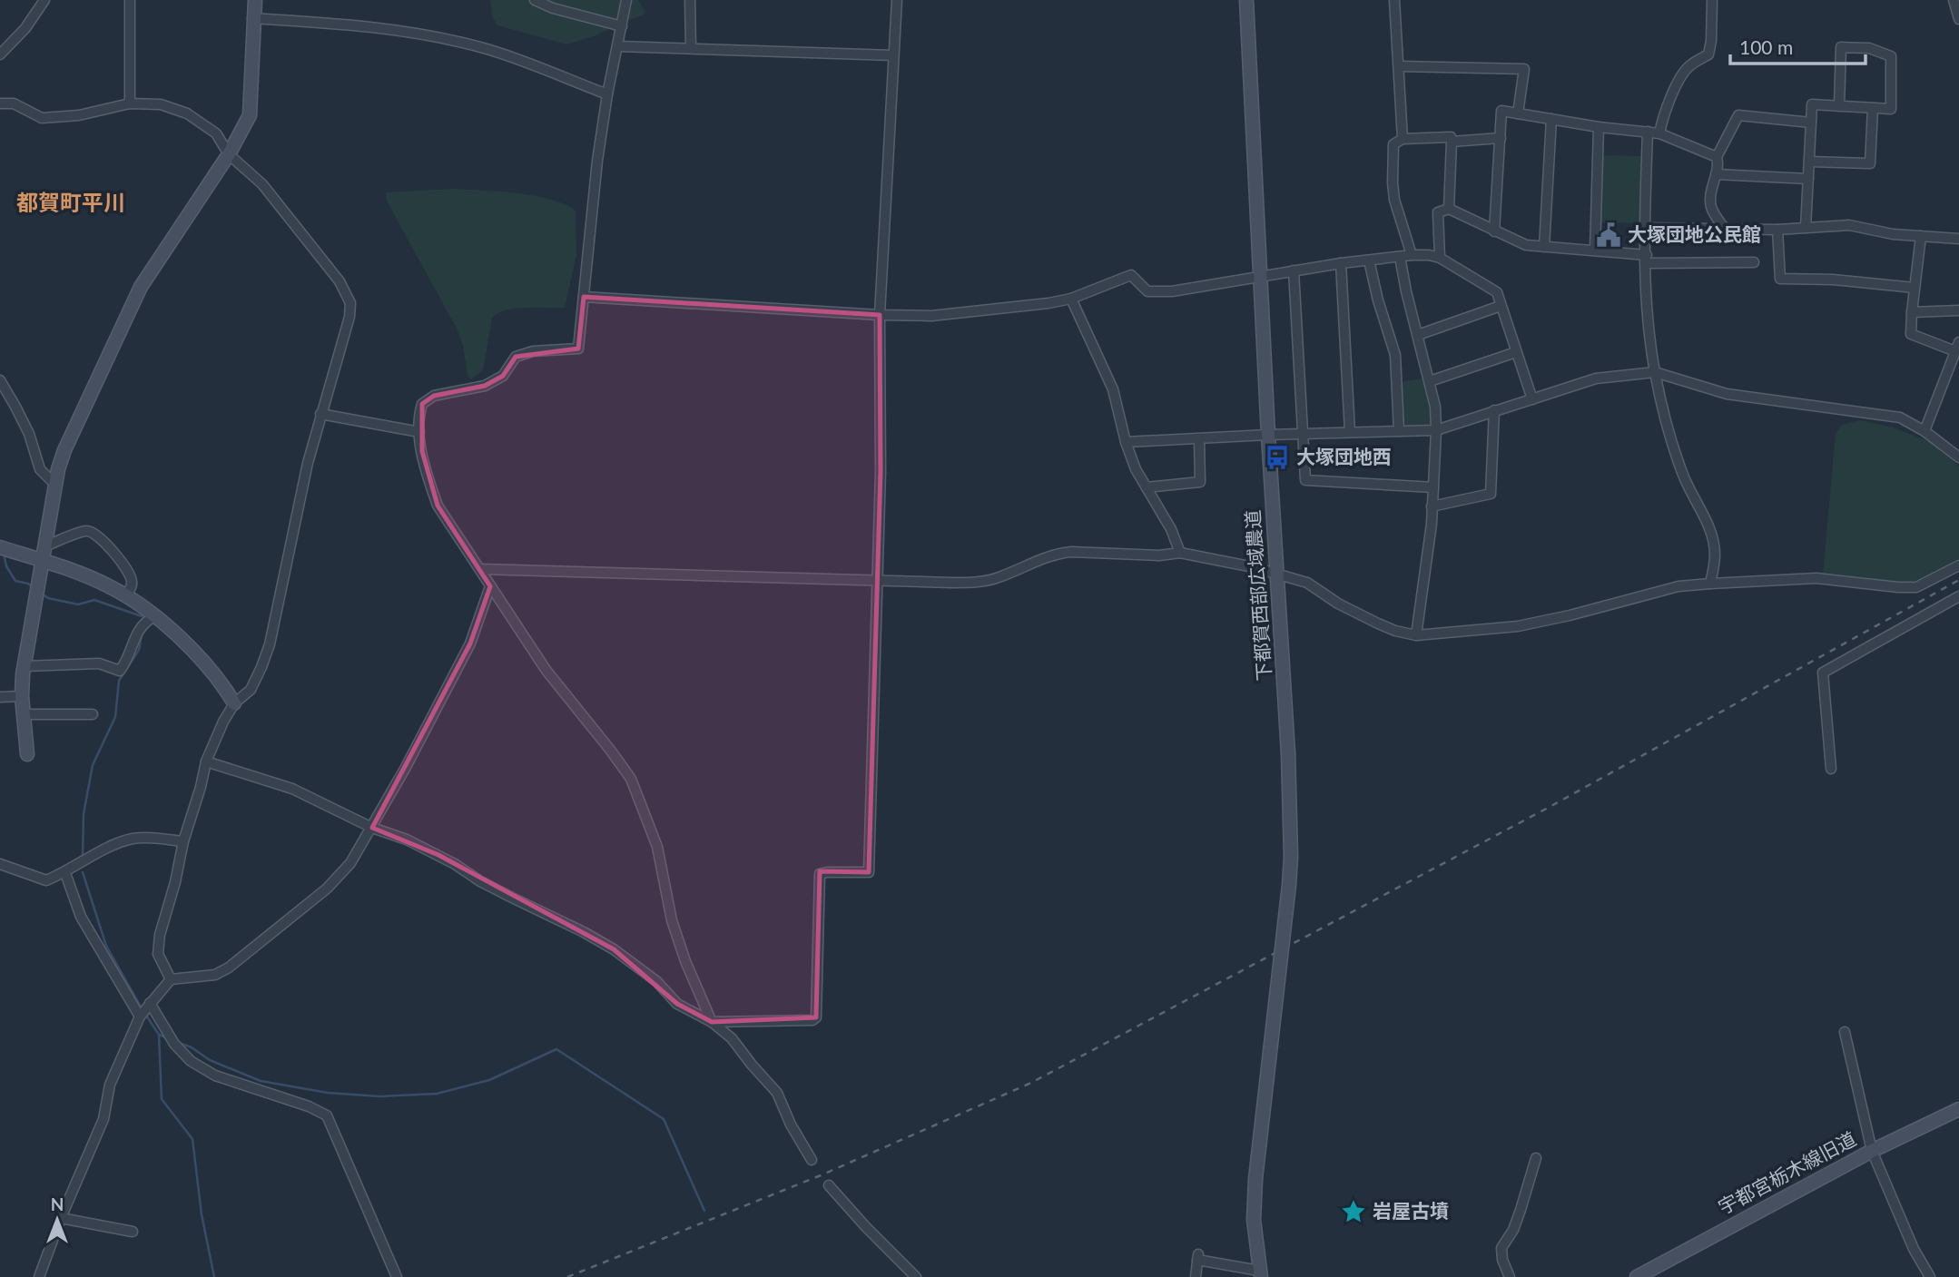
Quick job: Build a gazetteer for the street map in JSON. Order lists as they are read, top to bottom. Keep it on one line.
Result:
{"streets":{"street":["下都賀西部広域農道","宇都宮栃木線旧道"]},"districts":["都賀町平川"],"places":{"public building":["大塚団地公民館"],"bus stop":["大塚団地西"],"place":["岩屋古墳"]},"scale_bar":"100 m","north":"top"}
